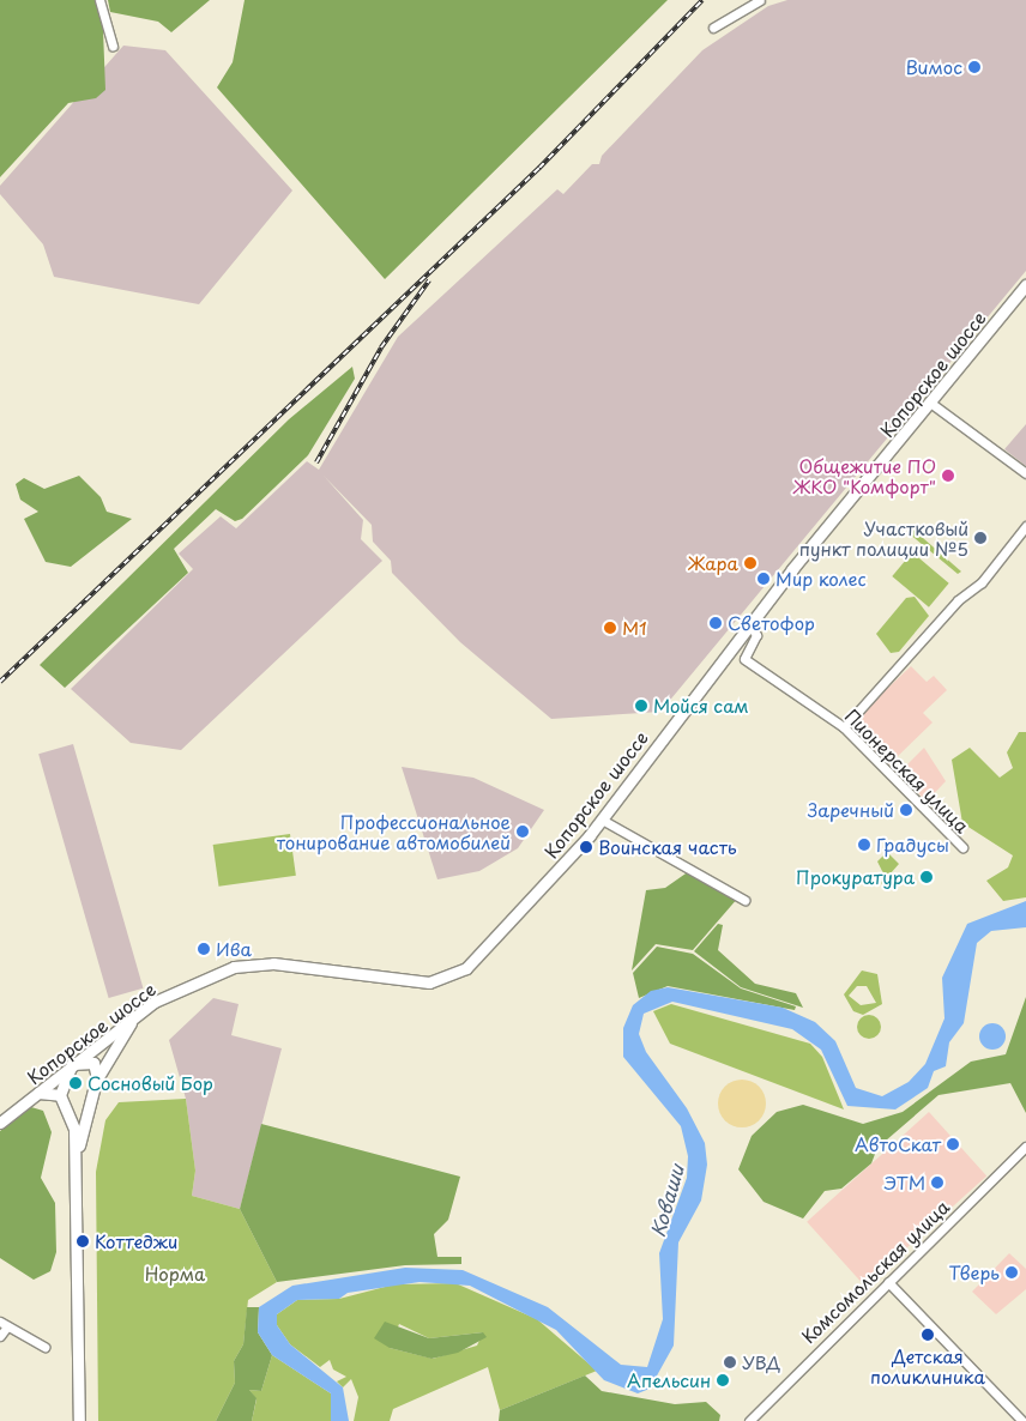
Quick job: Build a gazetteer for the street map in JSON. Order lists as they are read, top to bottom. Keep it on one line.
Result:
{"streets":{"main road":["Копорское шоссе"],"street":["Пионерская улица","Комсомольская улица"]},"crossings":[["Копорское шоссе","Пионерская улица"]],"water":["Коваши"],"parks":["Норма"],"places":["Вимос","Общежитие ПО ЖКО \"Комфорт\"","Участковый пункт полиции №5","Жара","Мир колес","Светофор","М1","Мойся сам","Заречный","Профессиональное тонирование автомобилей","Градусы","Воинская часть","Прокуратура","Ива","Сосновый Бор","АвтоСкат","ЭТМ","Коттеджи","Тверь","Детская поликлиника","УВД","Апельсин"]}
